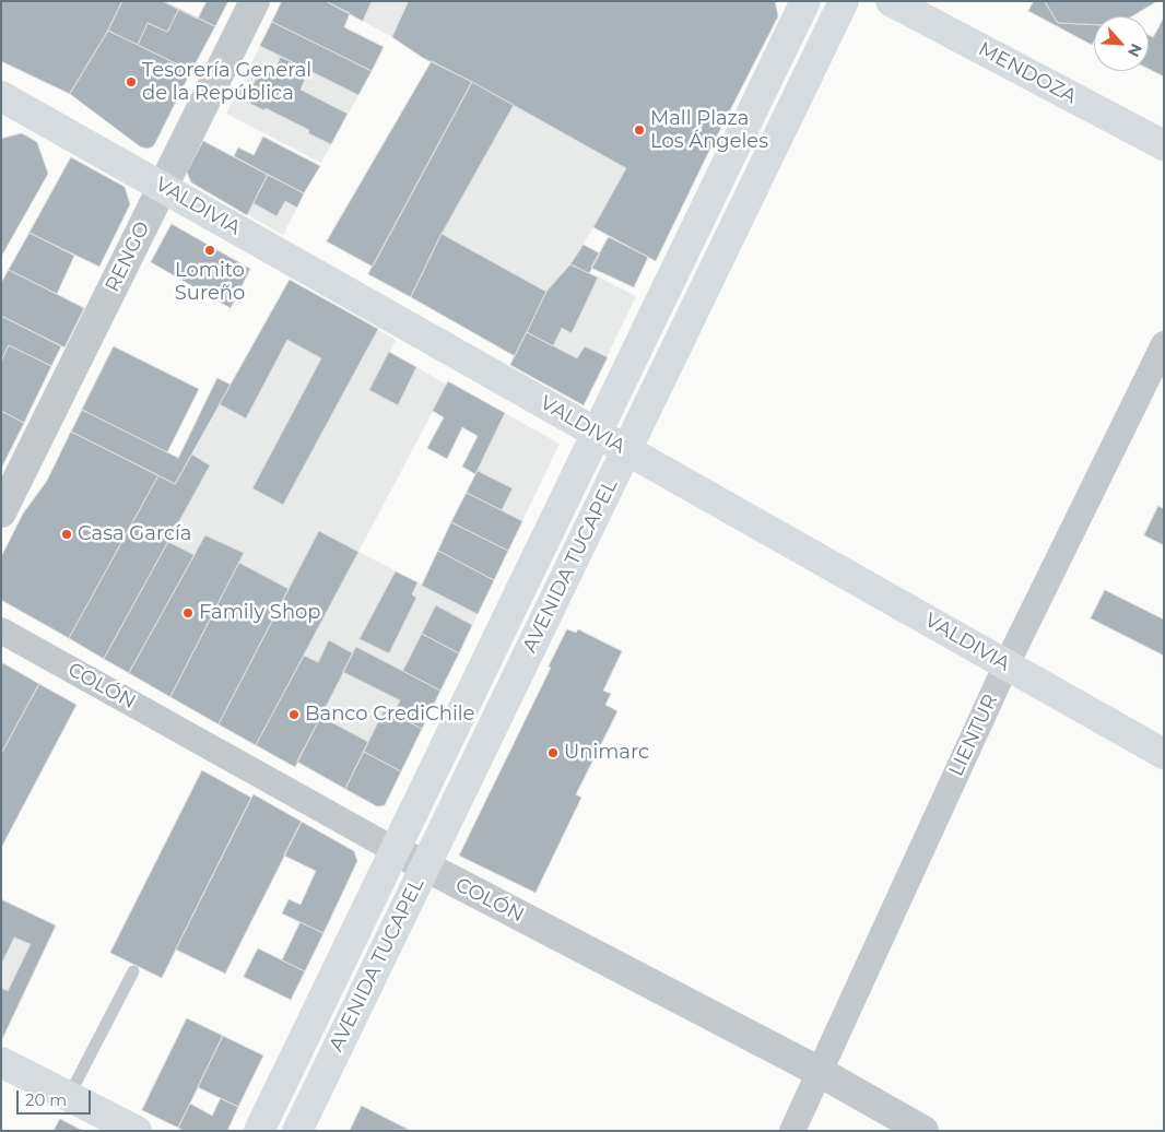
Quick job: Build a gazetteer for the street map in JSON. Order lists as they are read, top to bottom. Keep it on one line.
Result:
{"streets":{"main road":["MENDOZA","VALDIVIA","AVENIDA TUCAPEL"],"street":["RENGO","COLÓN","LIENTUR"]},"crossings":[["VALDIVIA","RENGO"],["VALDIVIA","AVENIDA TUCAPEL"],["VALDIVIA","LIENTUR"],["AVENIDA TUCAPEL","COLÓN"],["COLÓN","LIENTUR"]],"places":["Tesorería General de la República","Mall Plaza Los Ángeles","Lomito Sureño","Casa García","Family Shop","Banco CrediChile","Unimarc"],"scale_bar":"20 m","north":"bottom right"}
